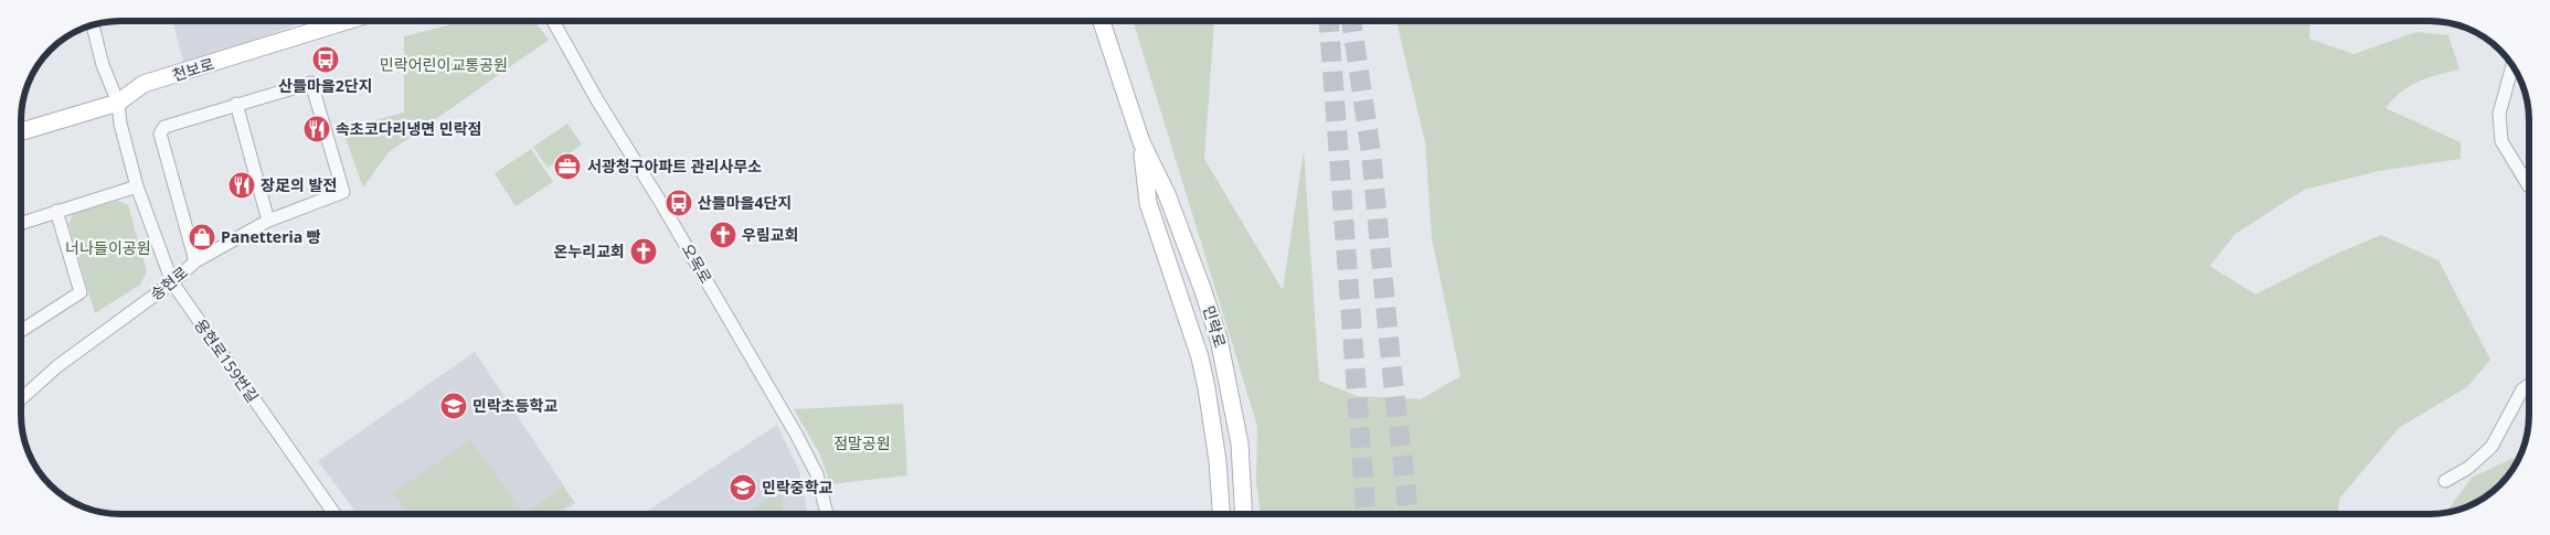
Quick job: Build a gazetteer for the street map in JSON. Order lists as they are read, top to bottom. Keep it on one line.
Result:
{"streets":{"main road":["천보로","민락로"],"street":["오목로","송현로","용현로159번길"]},"crossings":[["천보로","용현로159번길"],["송현로","용현로159번길"]],"parks":["민락어린이교통공원","너나들이공원","점말공원"],"places":{"bus stop":["산들마을2단지","산들마을4단지"],"restaurant":["속초코다리냉면 민락점","장足의 발전"],"office":["서광청구아파트 관리사무소"],"church":["우림교회","온누리교회"],"shop":["Panetteria 빵"],"school or university":["민락초등학교","민락중학교"]}}
